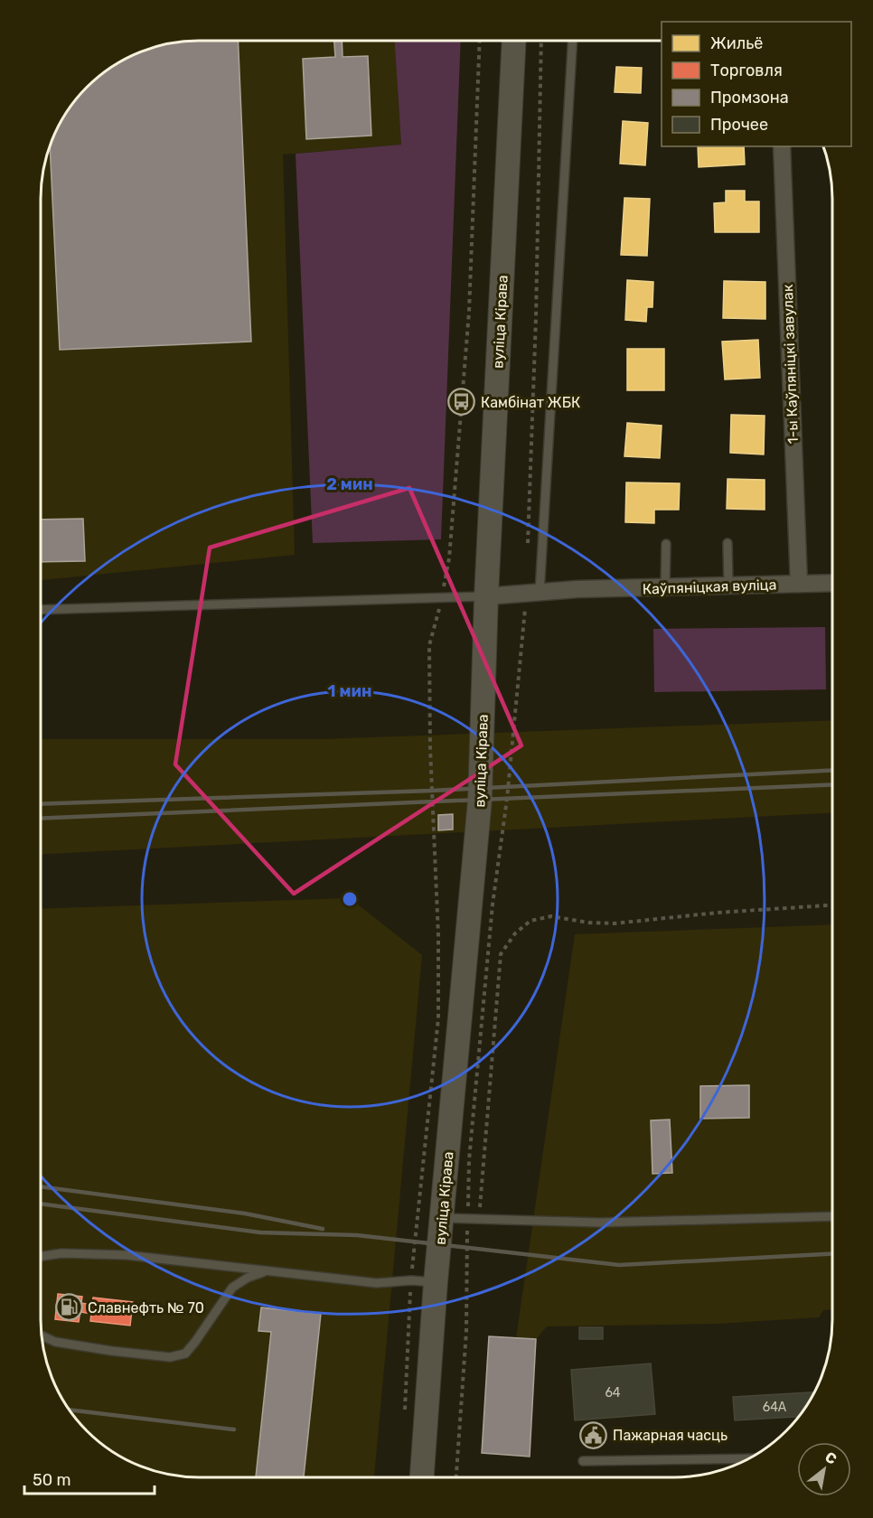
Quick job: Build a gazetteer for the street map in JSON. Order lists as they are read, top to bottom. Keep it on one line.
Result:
{"streets":{"main road":["вуліца Кірава"],"street":["1-ы Каўпяніцкі завулак","Каўпяніцкая вуліца"]},"crossings":[["вуліца Кірава","Каўпяніцкая вуліца"],["1-ы Каўпяніцкі завулак","Каўпяніцкая вуліца"]],"places":{"bus stop":["Камбінат ЖБК"],"fuel station":["Славнефть № 70"],"public building":["Пажарная часць"]},"house_numbers":["64","64А"],"legend":["Жильё","Торговля","Промзона","Прочее"],"scale_bar":"50 m","north":"top right","rings":["2 мин","1 мин"]}
